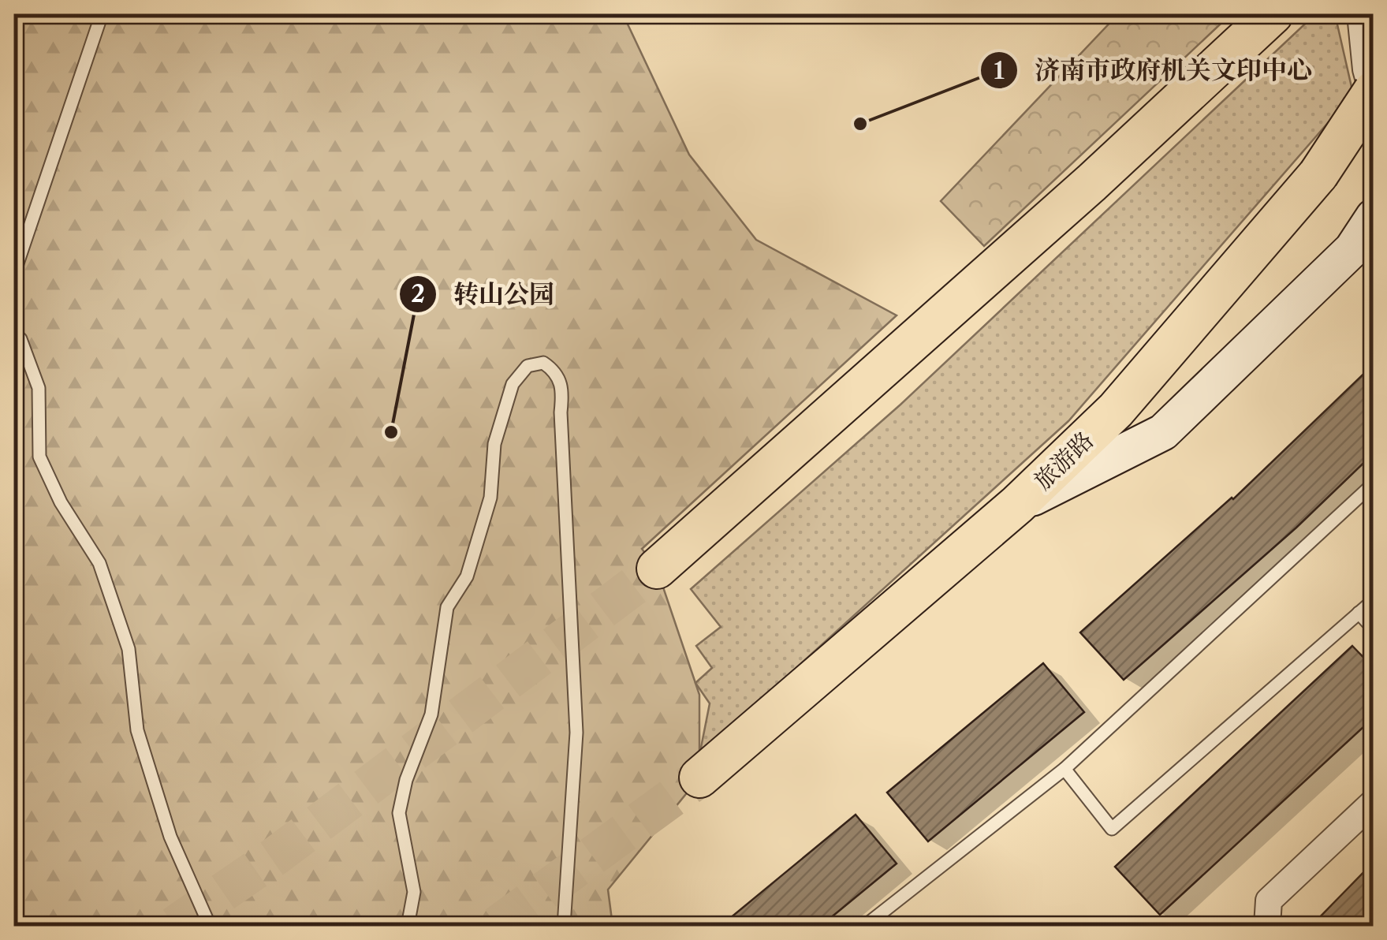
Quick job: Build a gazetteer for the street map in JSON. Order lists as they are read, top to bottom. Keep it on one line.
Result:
{"streets":{"main road":["旅游路"]},"places":["济南市政府机关文印中心","转山公园"]}
